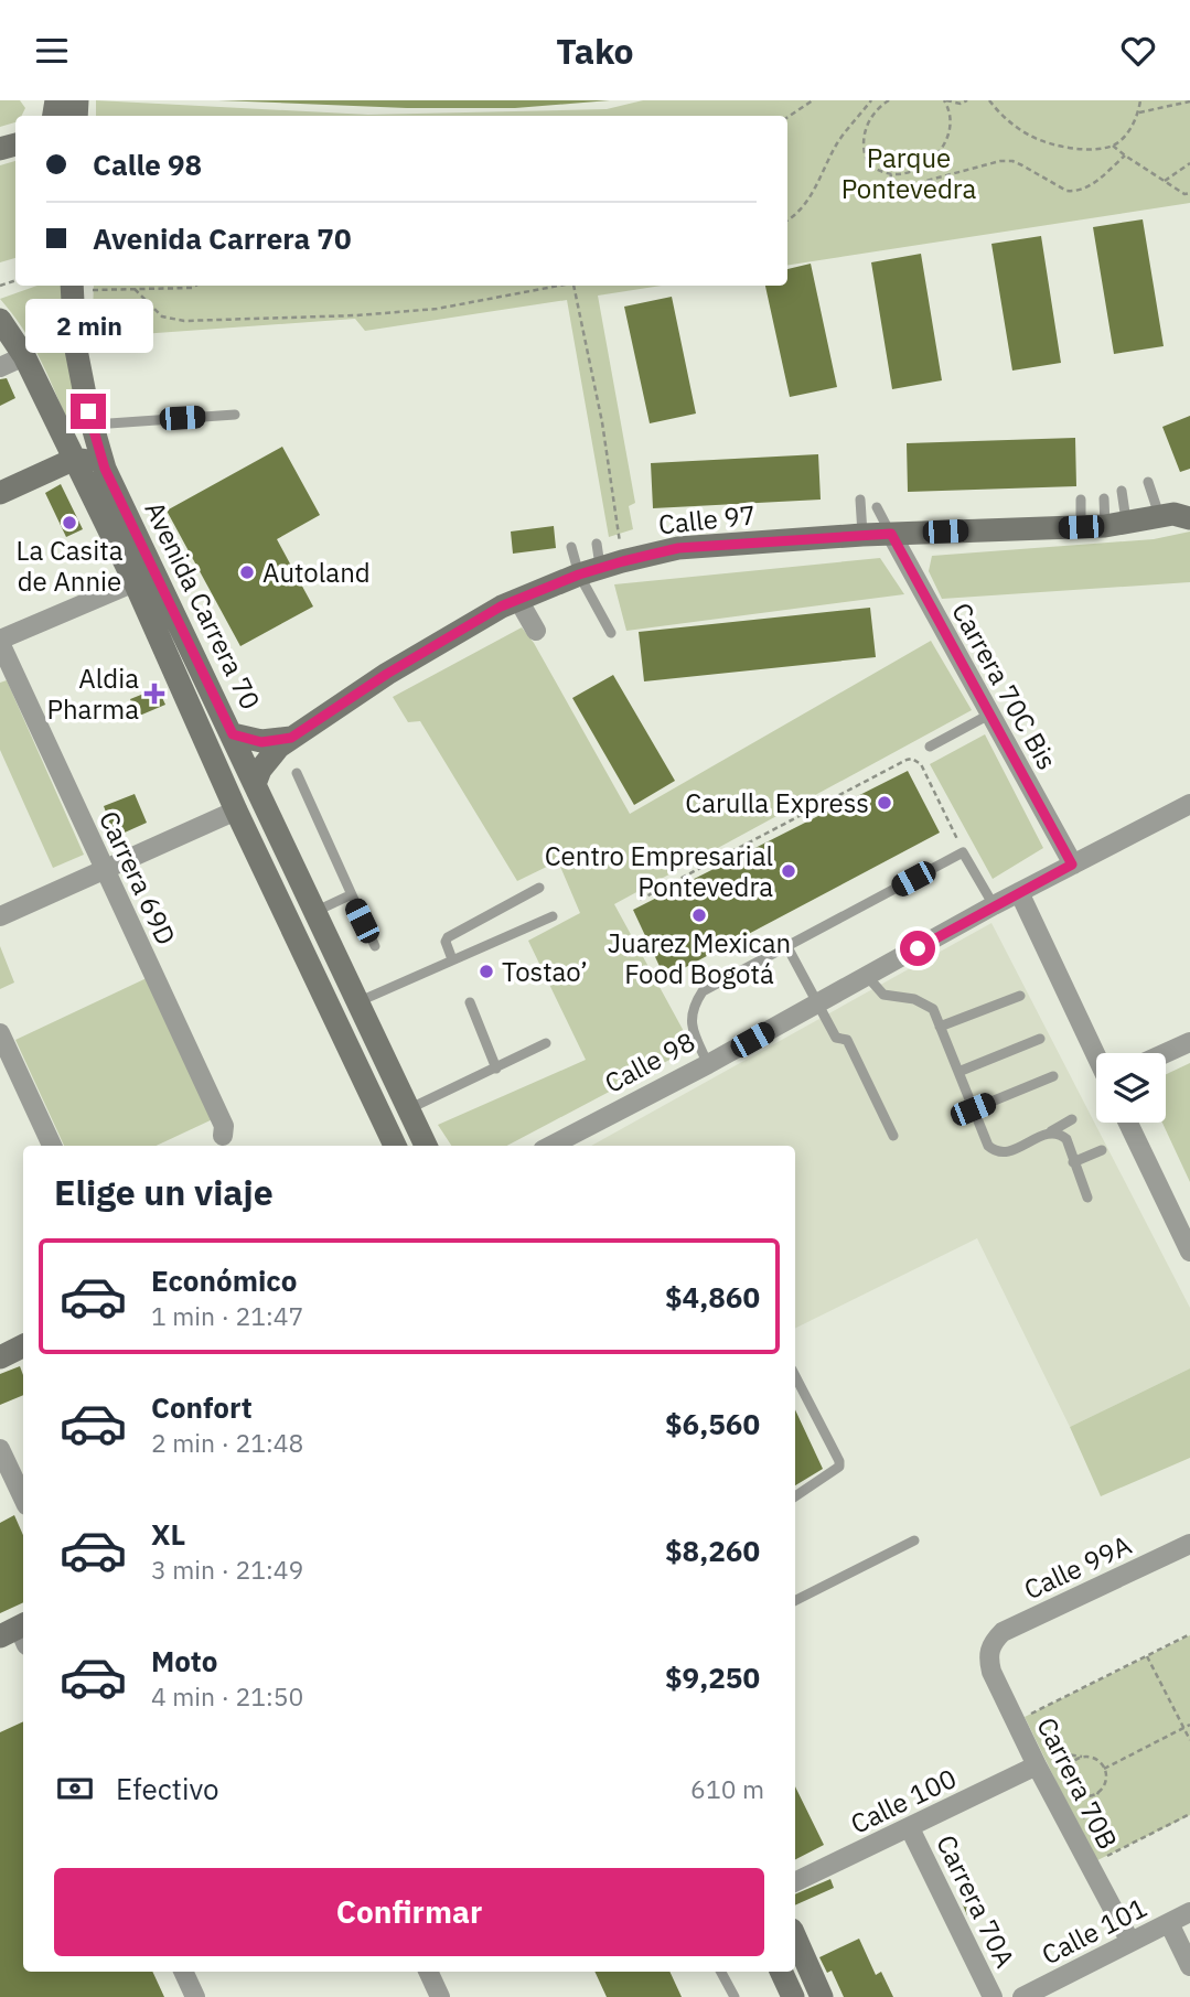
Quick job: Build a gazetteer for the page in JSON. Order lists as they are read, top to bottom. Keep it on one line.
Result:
{"streets":{"street":["Calle 97","Avenida Carrera 70","Carrera 70C Bis","Carrera 69D","Calle 98","Calle 99A","Carrera 70B","Calle 100","Carrera 70A","Calle 101"]},"crossings":[["Calle 97","Avenida Carrera 70"],["Calle 97","Carrera 70C Bis"],["Carrera 70C Bis","Calle 98"],["Calle 99A","Carrera 70B"],["Carrera 70B","Calle 100"],["Carrera 70B","Calle 101"],["Calle 100","Carrera 70A"]],"parks":["Parque Pontevedra"],"places":{"other":["La Casita de Annie","Autoland","Carulla Express","Centro Empresarial Pontevedra","Juarez Mexican Food Bogotá","Tostao’"],"health":["Aldia Pharma"]},"page":{"header":"Tako","banner":["Calle 98","Avenida Carrera 70"],"bubble":"2 min","heading":"Elige un viaje","list":[{"name":"Económico","note":"1 min · 21:47","value":"$4,860"},{"name":"Confort","note":"2 min · 21:48","value":"$6,560"},{"name":"XL","note":"3 min · 21:49","value":"$8,260"},{"name":"Moto","note":"4 min · 21:50","value":"$9,250"}],"pay":["Efectivo","610 m"],"buttons":"Confirmar"}}
